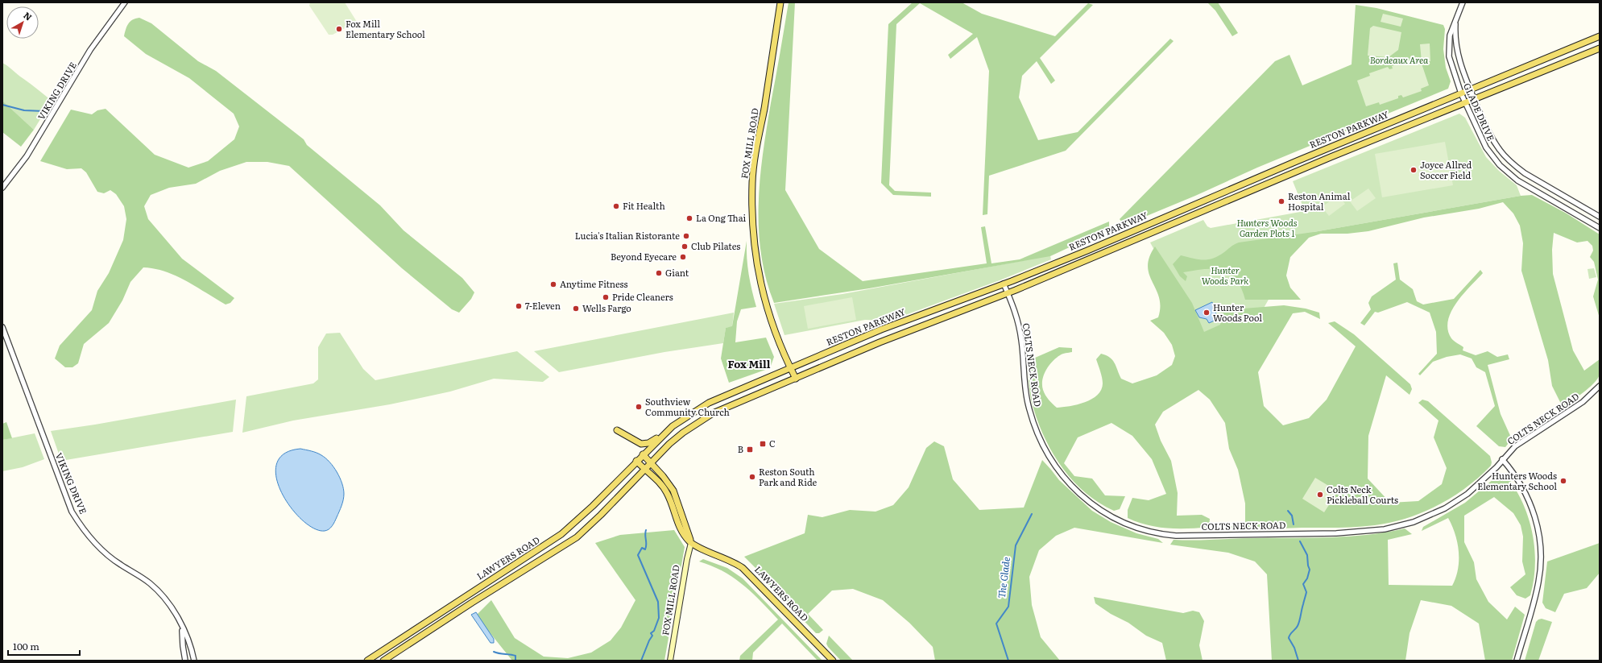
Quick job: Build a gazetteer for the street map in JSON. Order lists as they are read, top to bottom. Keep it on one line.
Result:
{"streets":{"main road":["RESTON PARKWAY","FOX MILL ROAD","LAWYERS ROAD"],"street":["VIKING DRIVE","GLADE DRIVE","COLTS NECK ROAD"]},"crossings":[["GLADE DRIVE","RESTON PARKWAY"],["RESTON PARKWAY","FOX MILL ROAD"],["RESTON PARKWAY","COLTS NECK ROAD"],["RESTON PARKWAY","LAWYERS ROAD"],["FOX MILL ROAD","LAWYERS ROAD"]],"districts":["Fox Mill"],"water":["The Glade"],"parks":["Bordeaux Area","Hunters Woods Garden Plots 1","Hunter Woods Park"],"places":{"other":["Fox Mill Elementary School","Joyce Allred Soccer Field","Reston Animal Hospital","Fit Health","La Ong Thai","Lucia's Italian Ristorante","Club Pilates","Beyond Eyecare","Giant","Anytime Fitness","Pride Cleaners","7-Eleven","Wells Fargo","Hunter Woods Pool","Southview Community Church","Reston South Park and Ride","Hunters Woods Elementary School","Colts Neck Pickleball Courts"],"transit":["C","B"]},"scale_bar":"100 m","north":"top right"}
